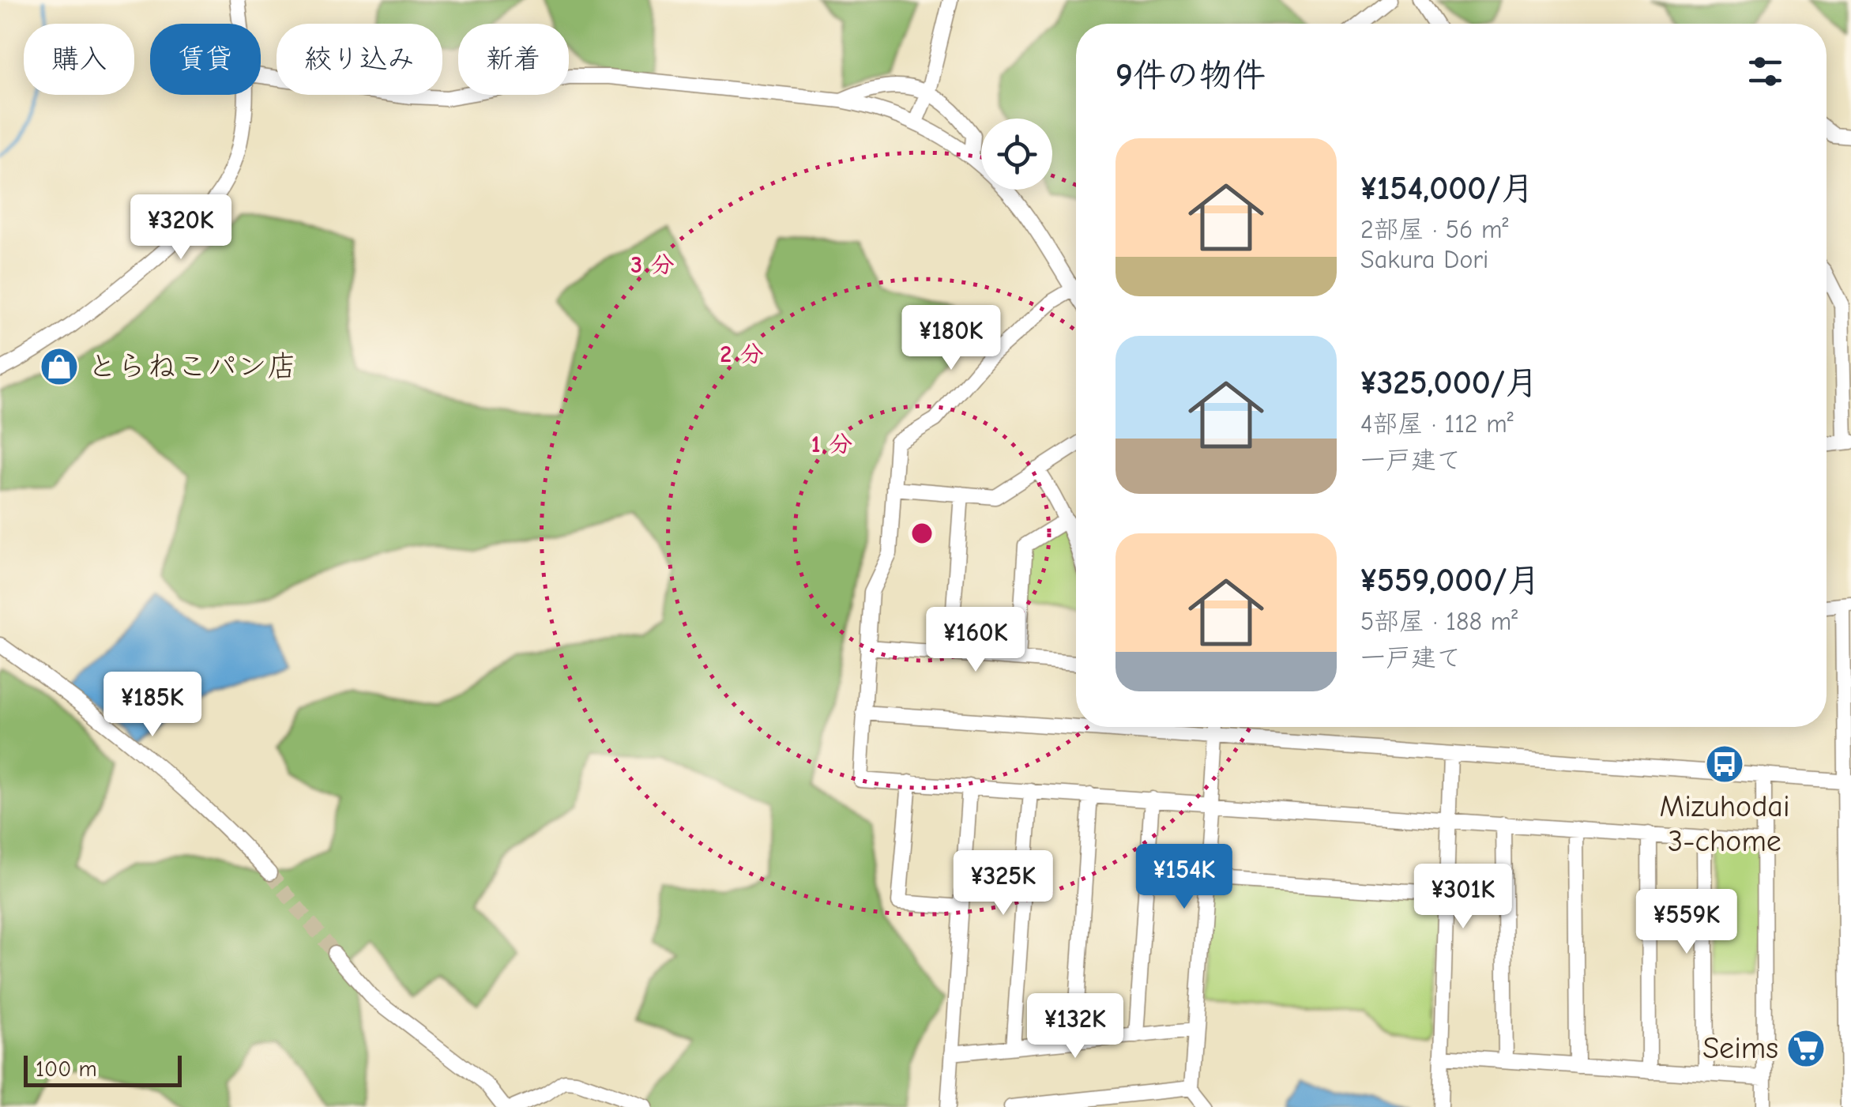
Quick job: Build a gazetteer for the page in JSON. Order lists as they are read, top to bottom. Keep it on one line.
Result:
{"places":{"shop":["とらねこパン店"],"bus stop":["Mizuhodai 3-chome"],"supermarket":["Seims"]},"scale_bar":"100 m","page":{"chip":["購入","賃貸","絞り込み","新着"],"heading":"9件の物件","list":[{"name":"¥154,000/月","note":"2部屋 · 56 m² · Sakura Dori"},{"name":"¥325,000/月","note":"4部屋 · 112 m² · 一戸建て"},{"name":"¥559,000/月","note":"5部屋 · 188 m² · 一戸建て"}],"price":["¥320K","¥180K","¥160K","¥185K","¥154K","¥325K","¥301K","¥559K","¥132K"],"scale":"100 m"},"rings":["3 分","2 分","1 分"]}
